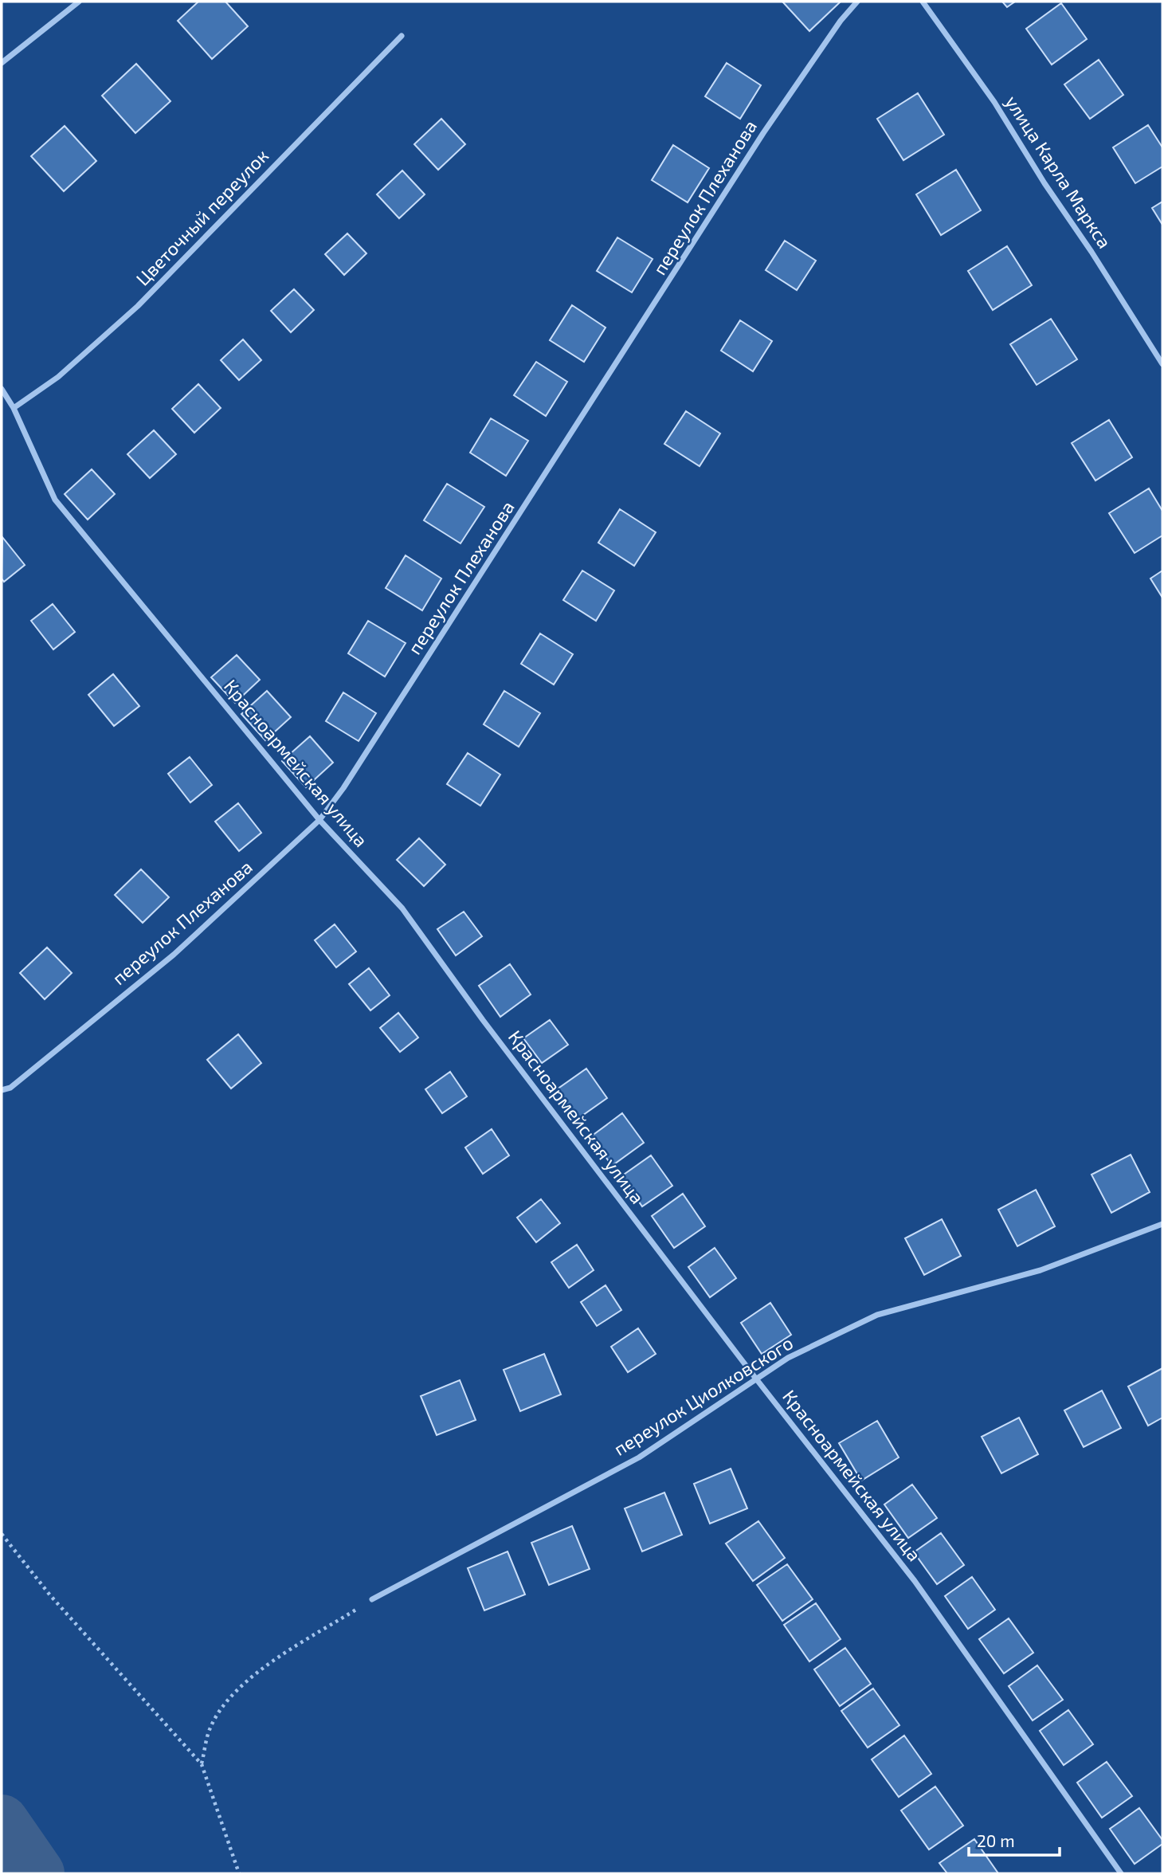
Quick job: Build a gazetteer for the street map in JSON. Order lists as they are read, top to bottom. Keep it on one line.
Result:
{"streets":{"street":["улица Карла Маркса","переулок Плеханова","Цветочный переулок","Красноармейская улица","переулок Циолковского"]},"crossings":[["переулок Плеханова","Красноармейская улица"],["Цветочный переулок","Красноармейская улица"],["Красноармейская улица","переулок Циолковского"]],"scale_bar":"20 m"}
